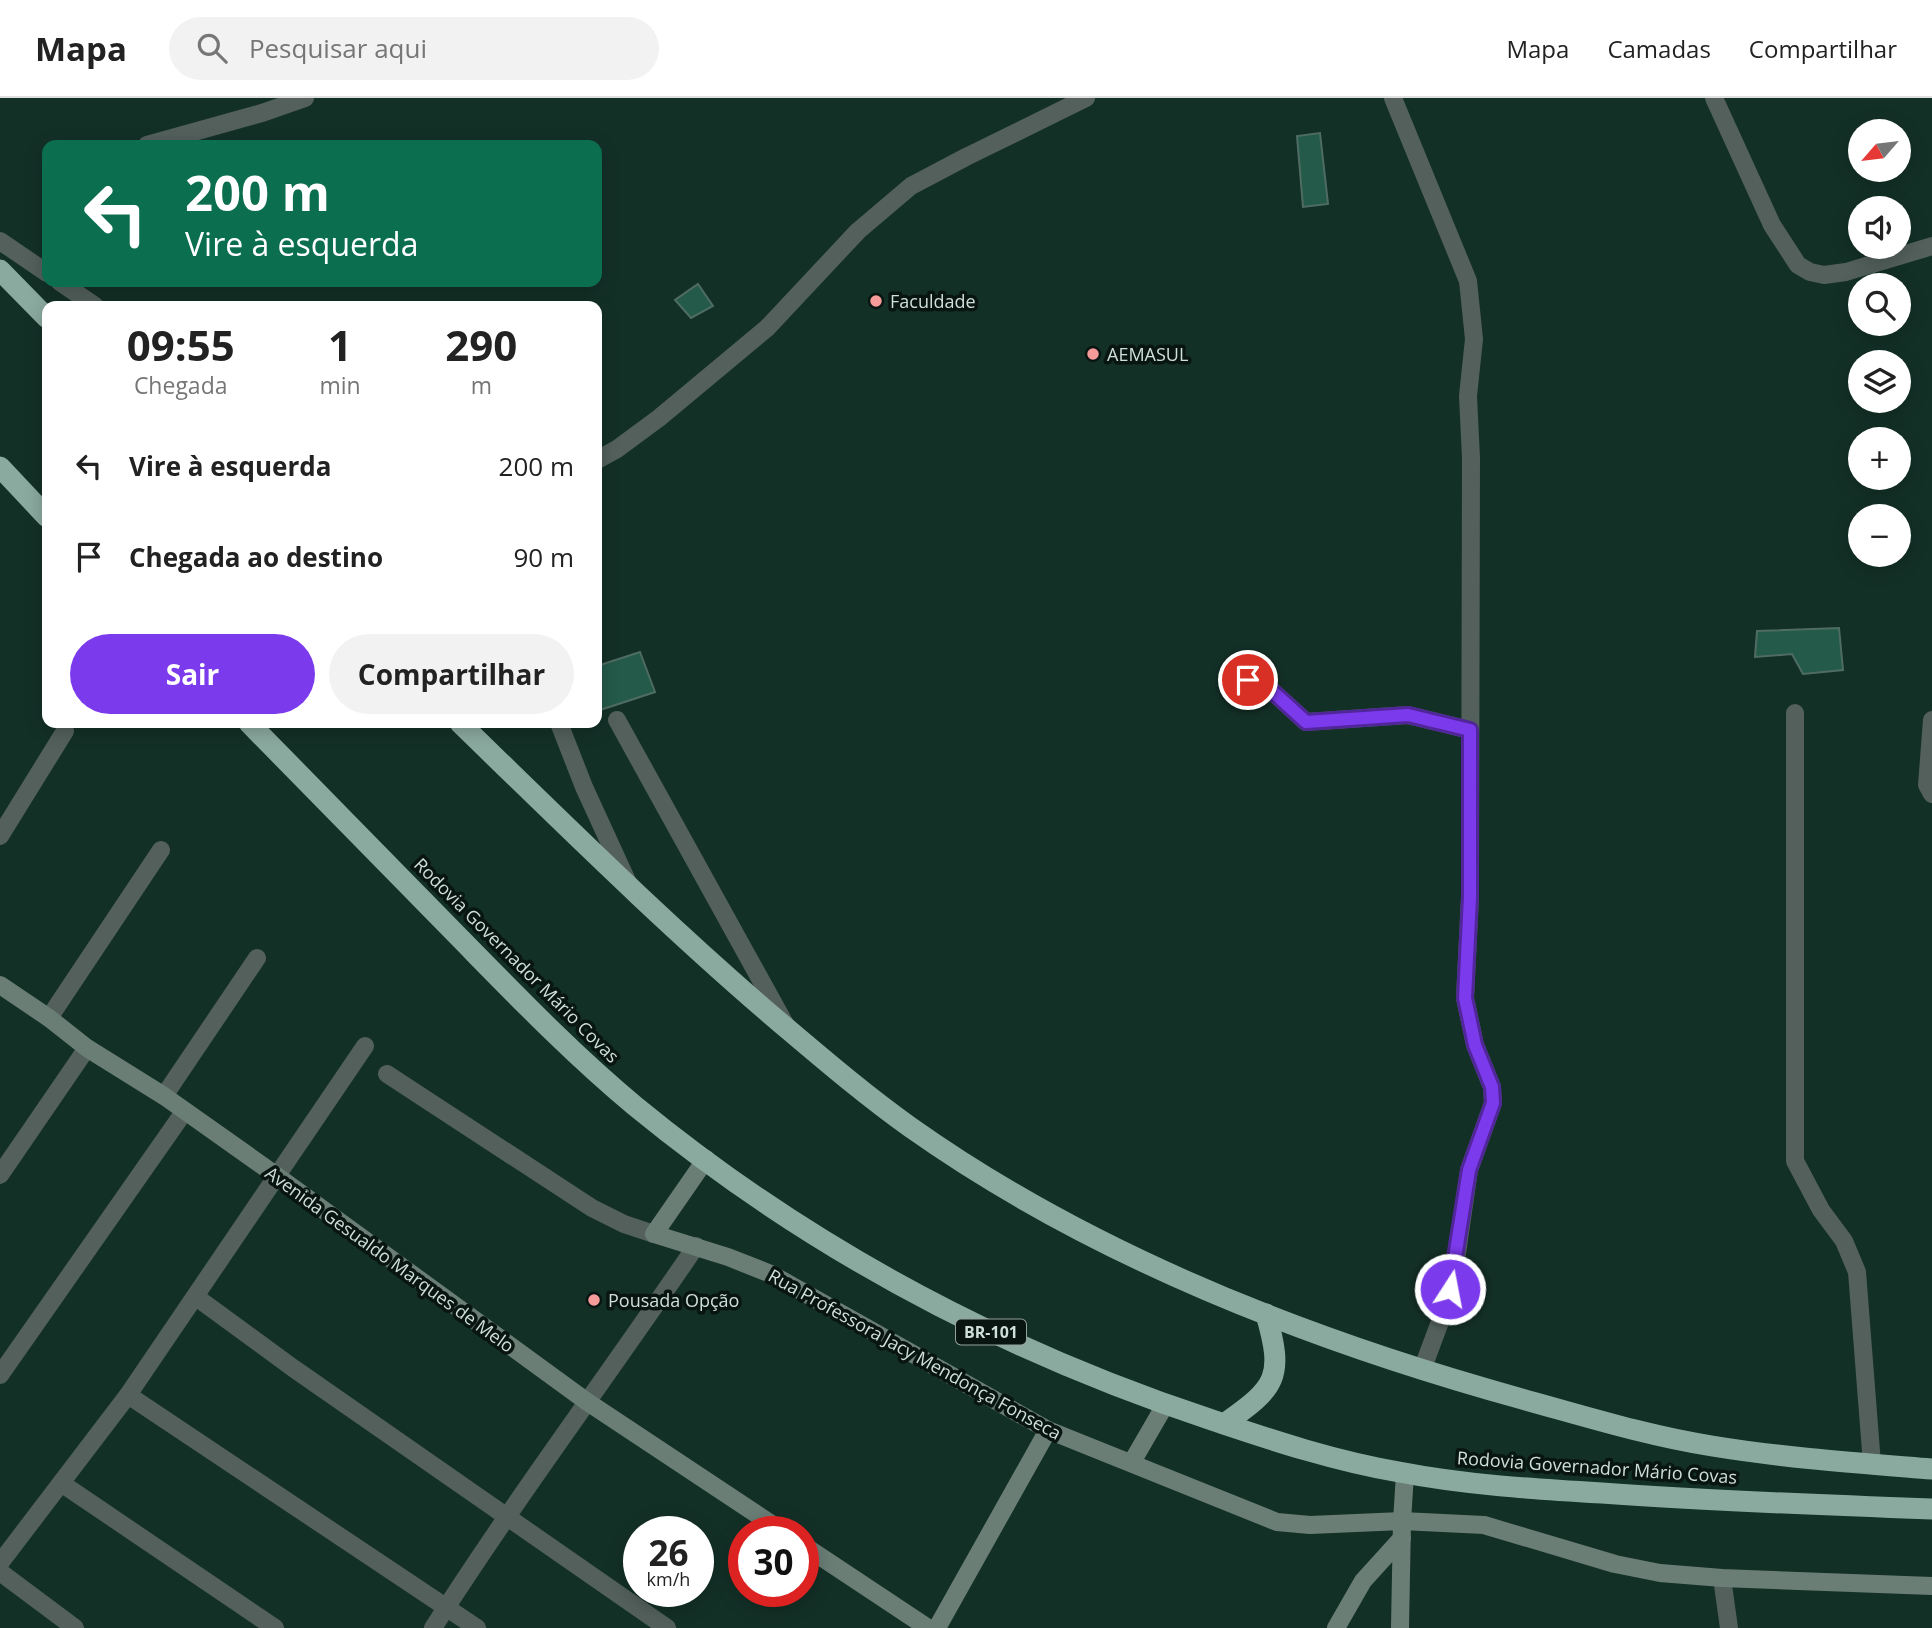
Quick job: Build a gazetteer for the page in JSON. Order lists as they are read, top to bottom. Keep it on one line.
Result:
{"streets":{"highway":["Rodovia Governador Mário Covas","BR-101"],"street":["Avenida Gesualdo Marques de Melo","Rua Professora Jacy Mendonça Fonseca"]},"places":["Faculdade","AEMASUL","Pousada Opção"],"north":"bottom left","page":{"header":"Mapa","search":"Pesquisar aqui","nav":["Mapa","Camadas","Compartilhar"],"map_buttons":["+","−"],"turn":["200 m","Vire à esquerda"],"eta":["09:55","Chegada","1","min","290","m"],"list":[{"name":"Vire à esquerda","value":"200 m"},{"name":"Chegada ao destino","value":"90 m"}],"buttons":["Sair","Compartilhar"],"speed":"26 km/h","limit":"30"}}
